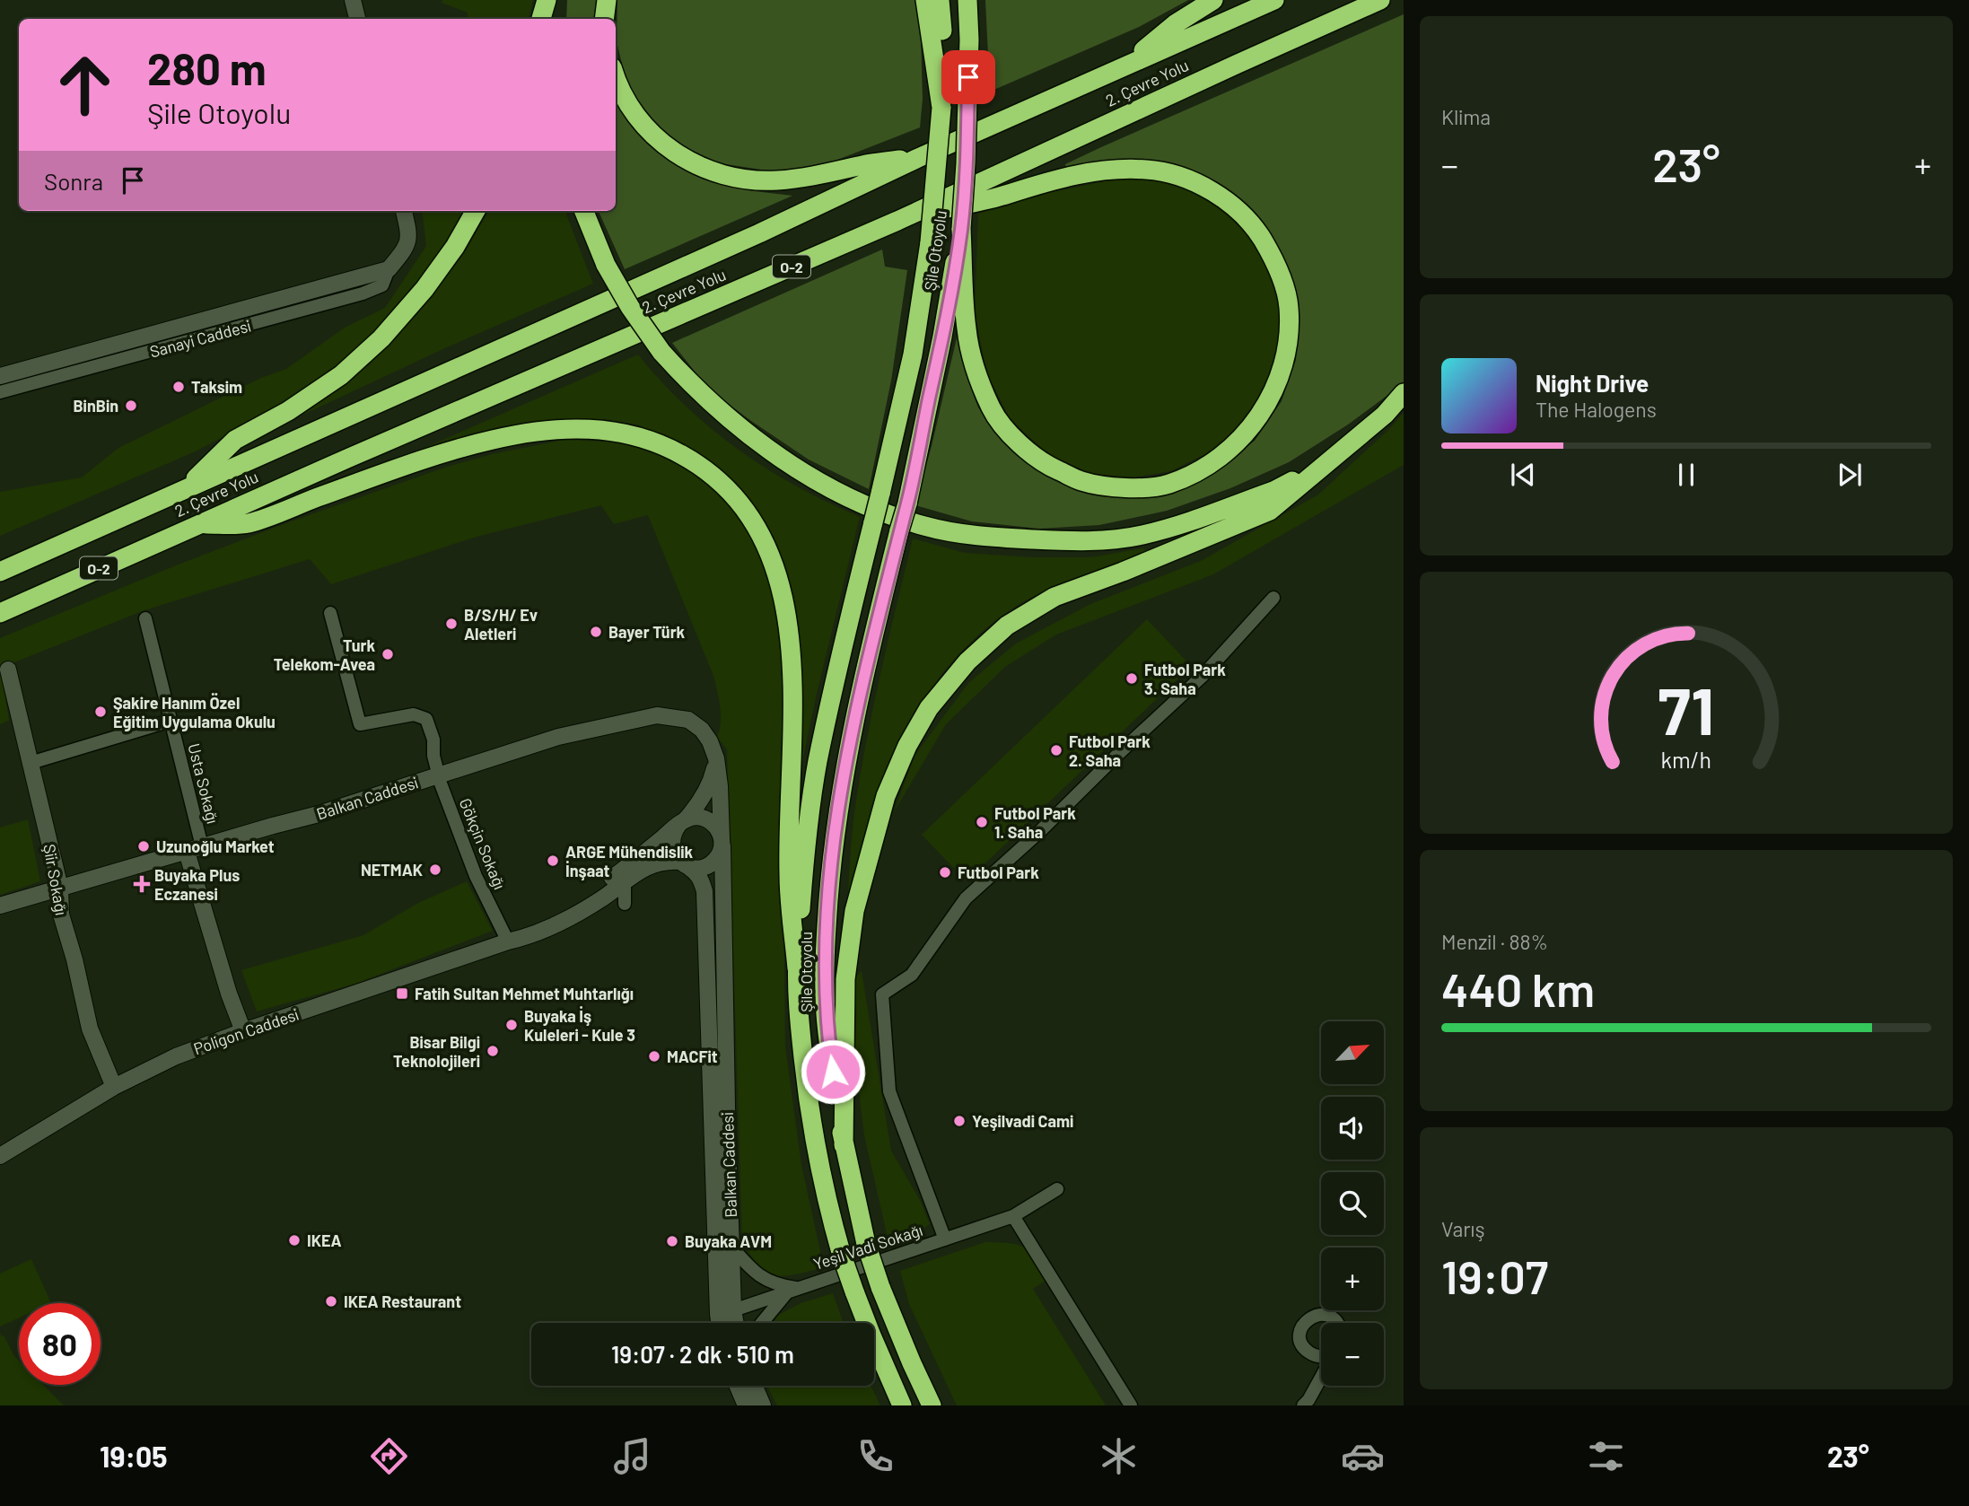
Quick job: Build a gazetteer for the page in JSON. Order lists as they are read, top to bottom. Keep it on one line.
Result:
{"streets":{"highway":["2. Çevre Yolu","Şile Otoyolu","O-2"],"street":["Sanayi Caddesi","Usta Sokağı","Balkan Caddesi","Gökçin Sokağı","Şiir Sokağı","Poligon Caddesi","Yeşil Vadi Sokağı"]},"crossings":[["Usta Sokağı","Balkan Caddesi"],["Balkan Caddesi","Gökçin Sokağı"],["Balkan Caddesi","Şiir Sokağı"],["Balkan Caddesi","Yeşil Vadi Sokağı"],["Gökçin Sokağı","Poligon Caddesi"],["Şiir Sokağı","Poligon Caddesi"]],"places":{"other":["Taksim","BinBin","B/S/H/ Ev Aletleri","Bayer Türk","Turk Telekom-Avea","Futbol Park 3. Saha","Şakire Hanım Özel Eğitim Uygulama Okulu","Futbol Park 2. Saha","Futbol Park 1. Saha","Uzunoğlu Market","ARGE Mühendislik İnşaat","NETMAK","Futbol Park","Buyaka İş Kuleleri - Kule 3","Bisar Bilgi Teknolojileri","MACFit","Yeşilvadi Cami","IKEA","Buyaka AVM","IKEA Restaurant"],"health":["Buyaka Plus Eczanesi"],"transit":["Fatih Sultan Mehmet Muhtarlığı"]},"north":"top right","page":{"tile":["Klima",["Menzil · 88%","440 km"],["Varış","19:07"]],"turn":["280 m","Şile Otoyolu"],"heat":["−","23°","+"],"then":"Sonra","song":["Night Drive","The Halogens"],"map_buttons":["+","−"],"limit":"80","trip":"19:07 · 2 dk · 510 m","tabs":["19:05","23°"],"gauge":["71","km/h"]}}
